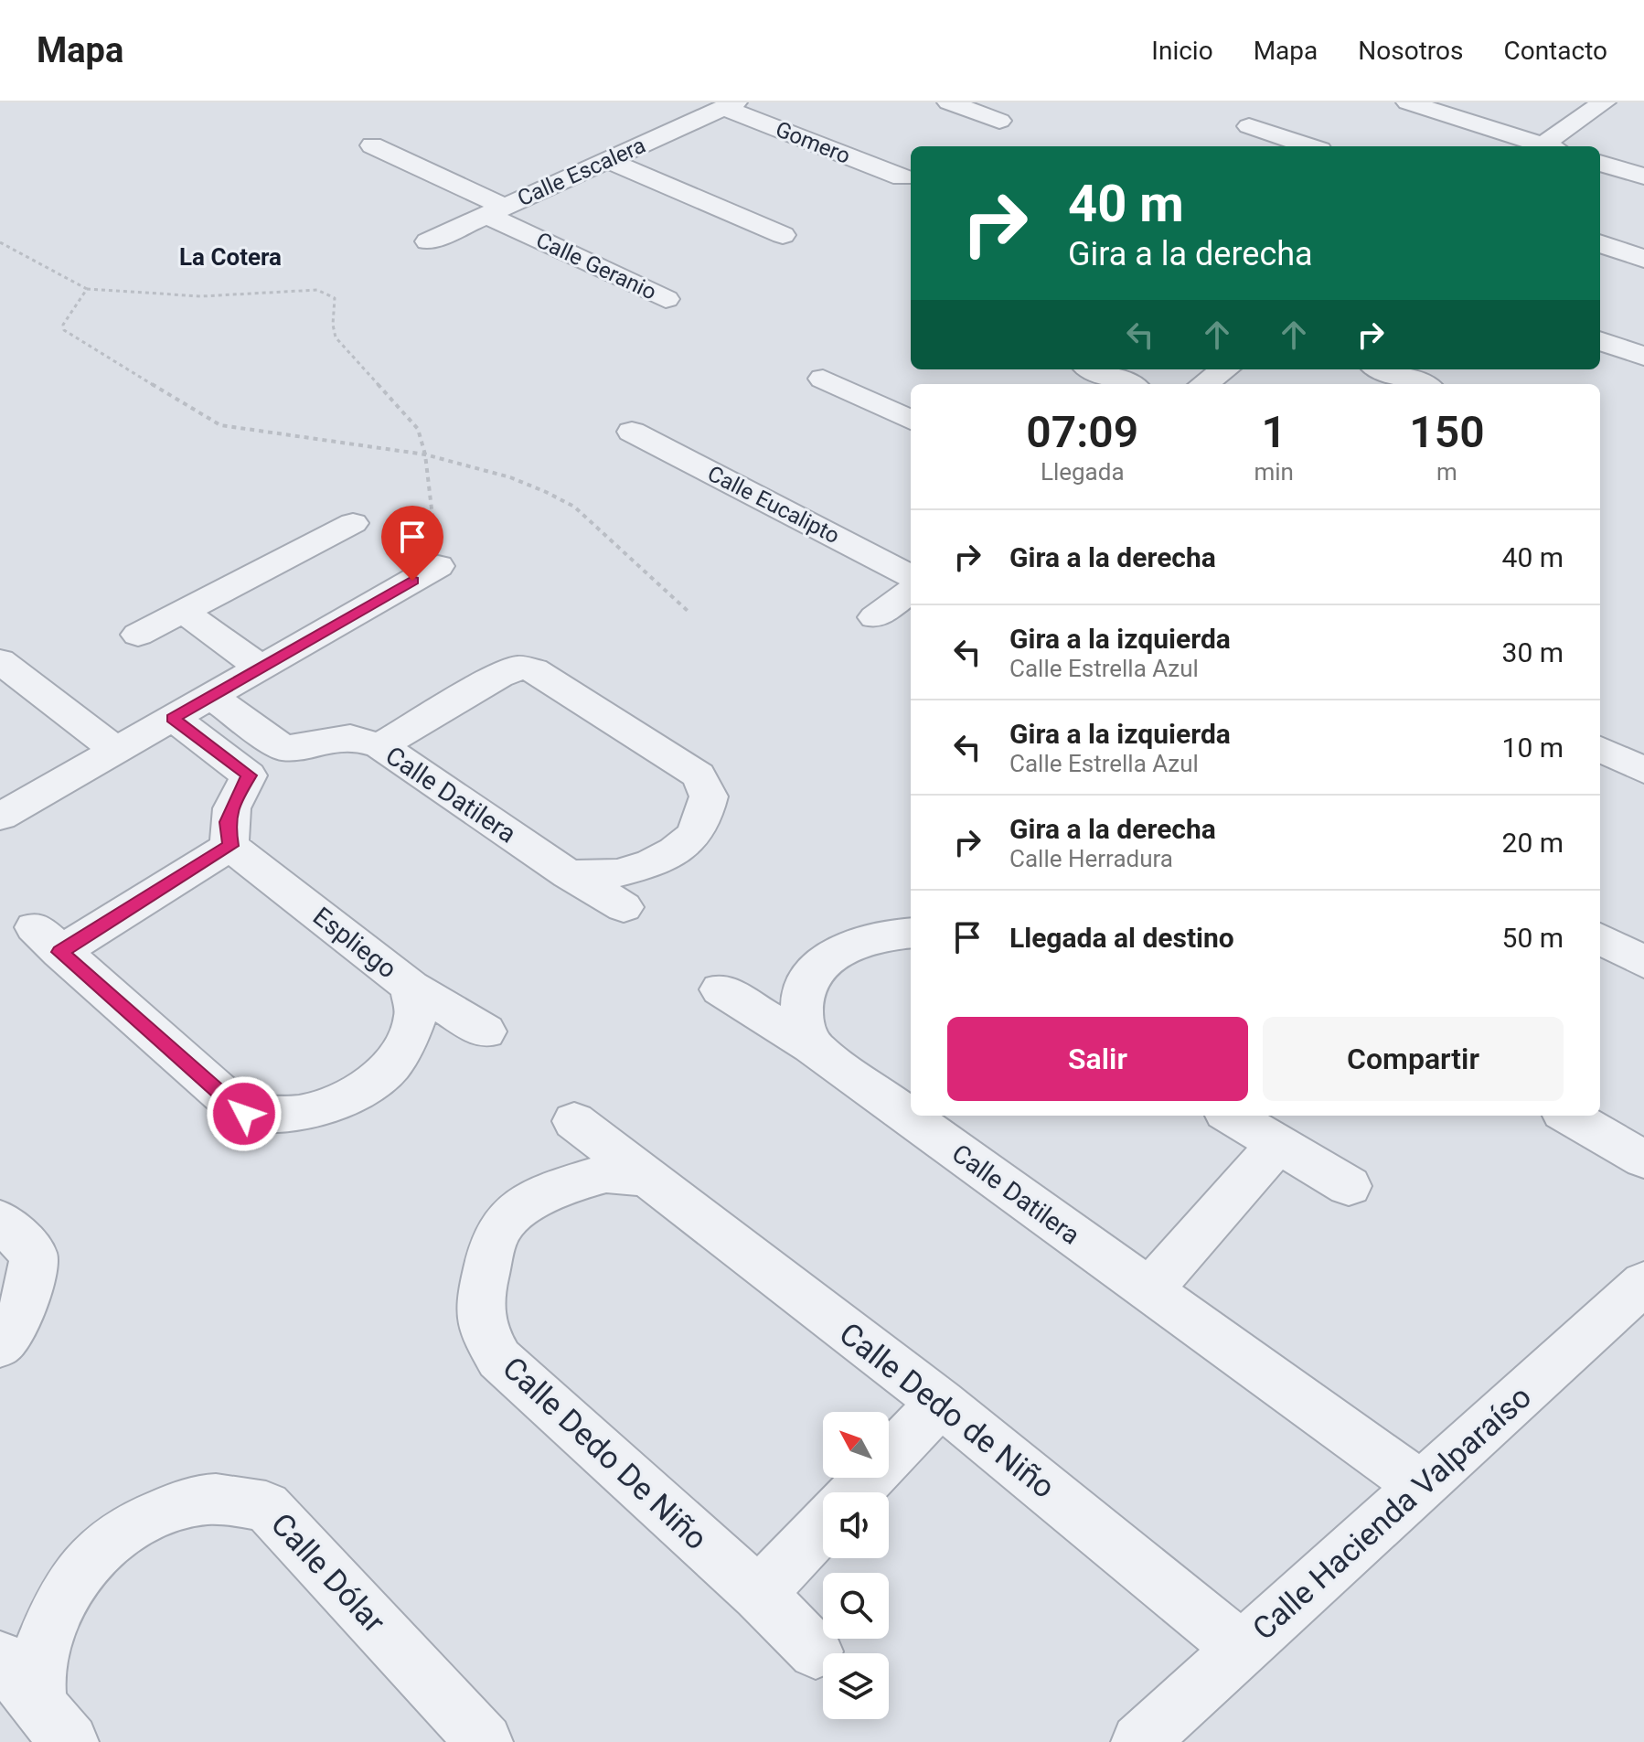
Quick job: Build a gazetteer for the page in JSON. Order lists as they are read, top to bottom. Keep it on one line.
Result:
{"streets":{"street":["Gomero","Calle Escalera","Calle Geranio","Calle Eucalipto","Calle Datilera","Espliego","Calle Dedo de Niño","Calle Dedo De Niño","Calle Hacienda Valparaíso","Calle Dólar"]},"crossings":[["Gomero","Calle Escalera"],["Calle Escalera","Calle Geranio"],["Calle Datilera","Calle Hacienda Valparaíso"],["Calle Dedo de Niño","Calle Dedo De Niño"],["Calle Dedo de Niño","Calle Hacienda Valparaíso"]],"districts":["La Cotera"],"north":"top left","page":{"header":"Mapa","nav":["Inicio","Mapa","Nosotros","Contacto"],"turn":["40 m","Gira a la derecha"],"eta":["07:09","Llegada","1","min","150","m"],"list":[{"name":"Gira a la derecha","value":"40 m"},{"name":"Gira a la izquierda","note":"Calle Estrella Azul","value":"30 m"},{"name":"Gira a la izquierda","note":"Calle Estrella Azul","value":"10 m"},{"name":"Gira a la derecha","note":"Calle Herradura","value":"20 m"},{"name":"Llegada al destino","value":"50 m"}],"buttons":["Salir","Compartir"]}}
